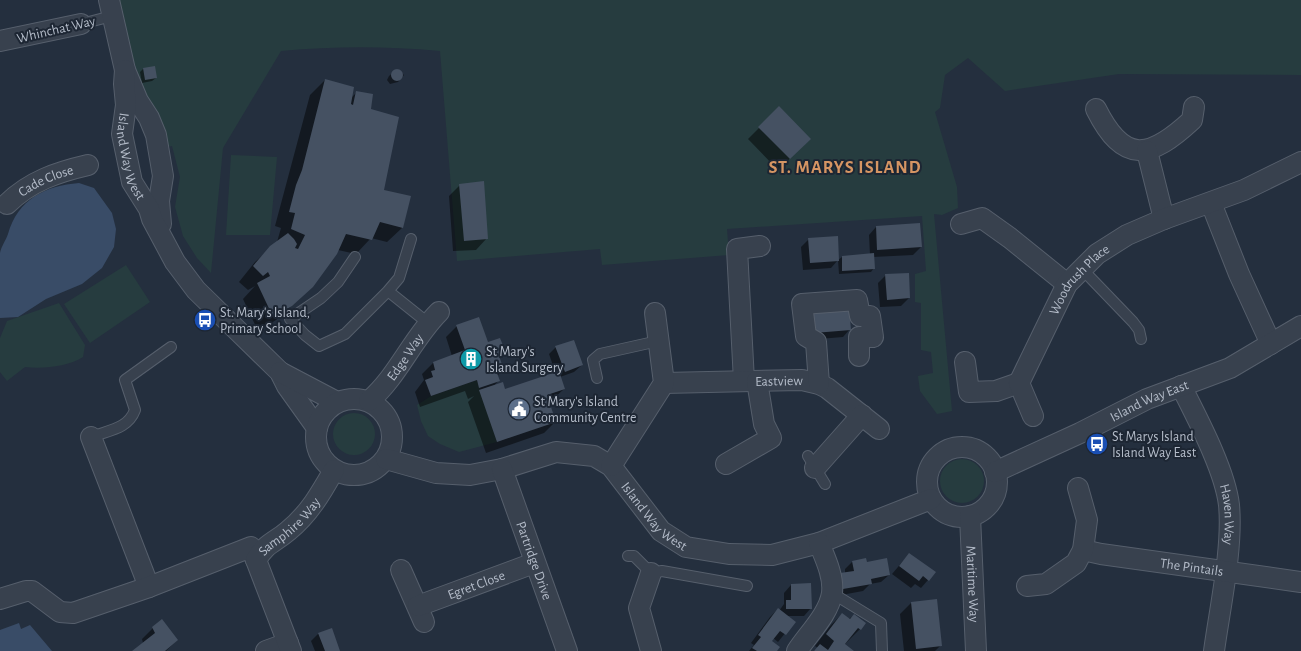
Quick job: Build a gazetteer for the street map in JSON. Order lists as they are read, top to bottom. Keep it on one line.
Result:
{"streets":{"street":["Whinchat Way","Island Way West","Cade Close","Woodrush Place","Edge Way","Eastview","Island Way East","Haven Way","Samphire Way","Partridge Drive","The Pintails","Maritime Way","Egret Close"]},"crossings":[["Whinchat Way","Island Way West"],["Island Way West","Edge Way"],["Island Way West","Island Way East"],["Island Way West","Samphire Way"],["Island Way West","Partridge Drive"],["Island Way West","Maritime Way"],["Edge Way","Samphire Way"],["Island Way East","Haven Way"],["Island Way East","Maritime Way"],["Haven Way","The Pintails"],["Partridge Drive","Egret Close"]],"districts":["ST. MARYS ISLAND"],"places":{"bus stop":["St. Mary's Island, Primary School","St Marys Island Island Way East"],"building":["St Mary's Island Surgery"],"public building":["St Mary's Island Community Centre"]}}
